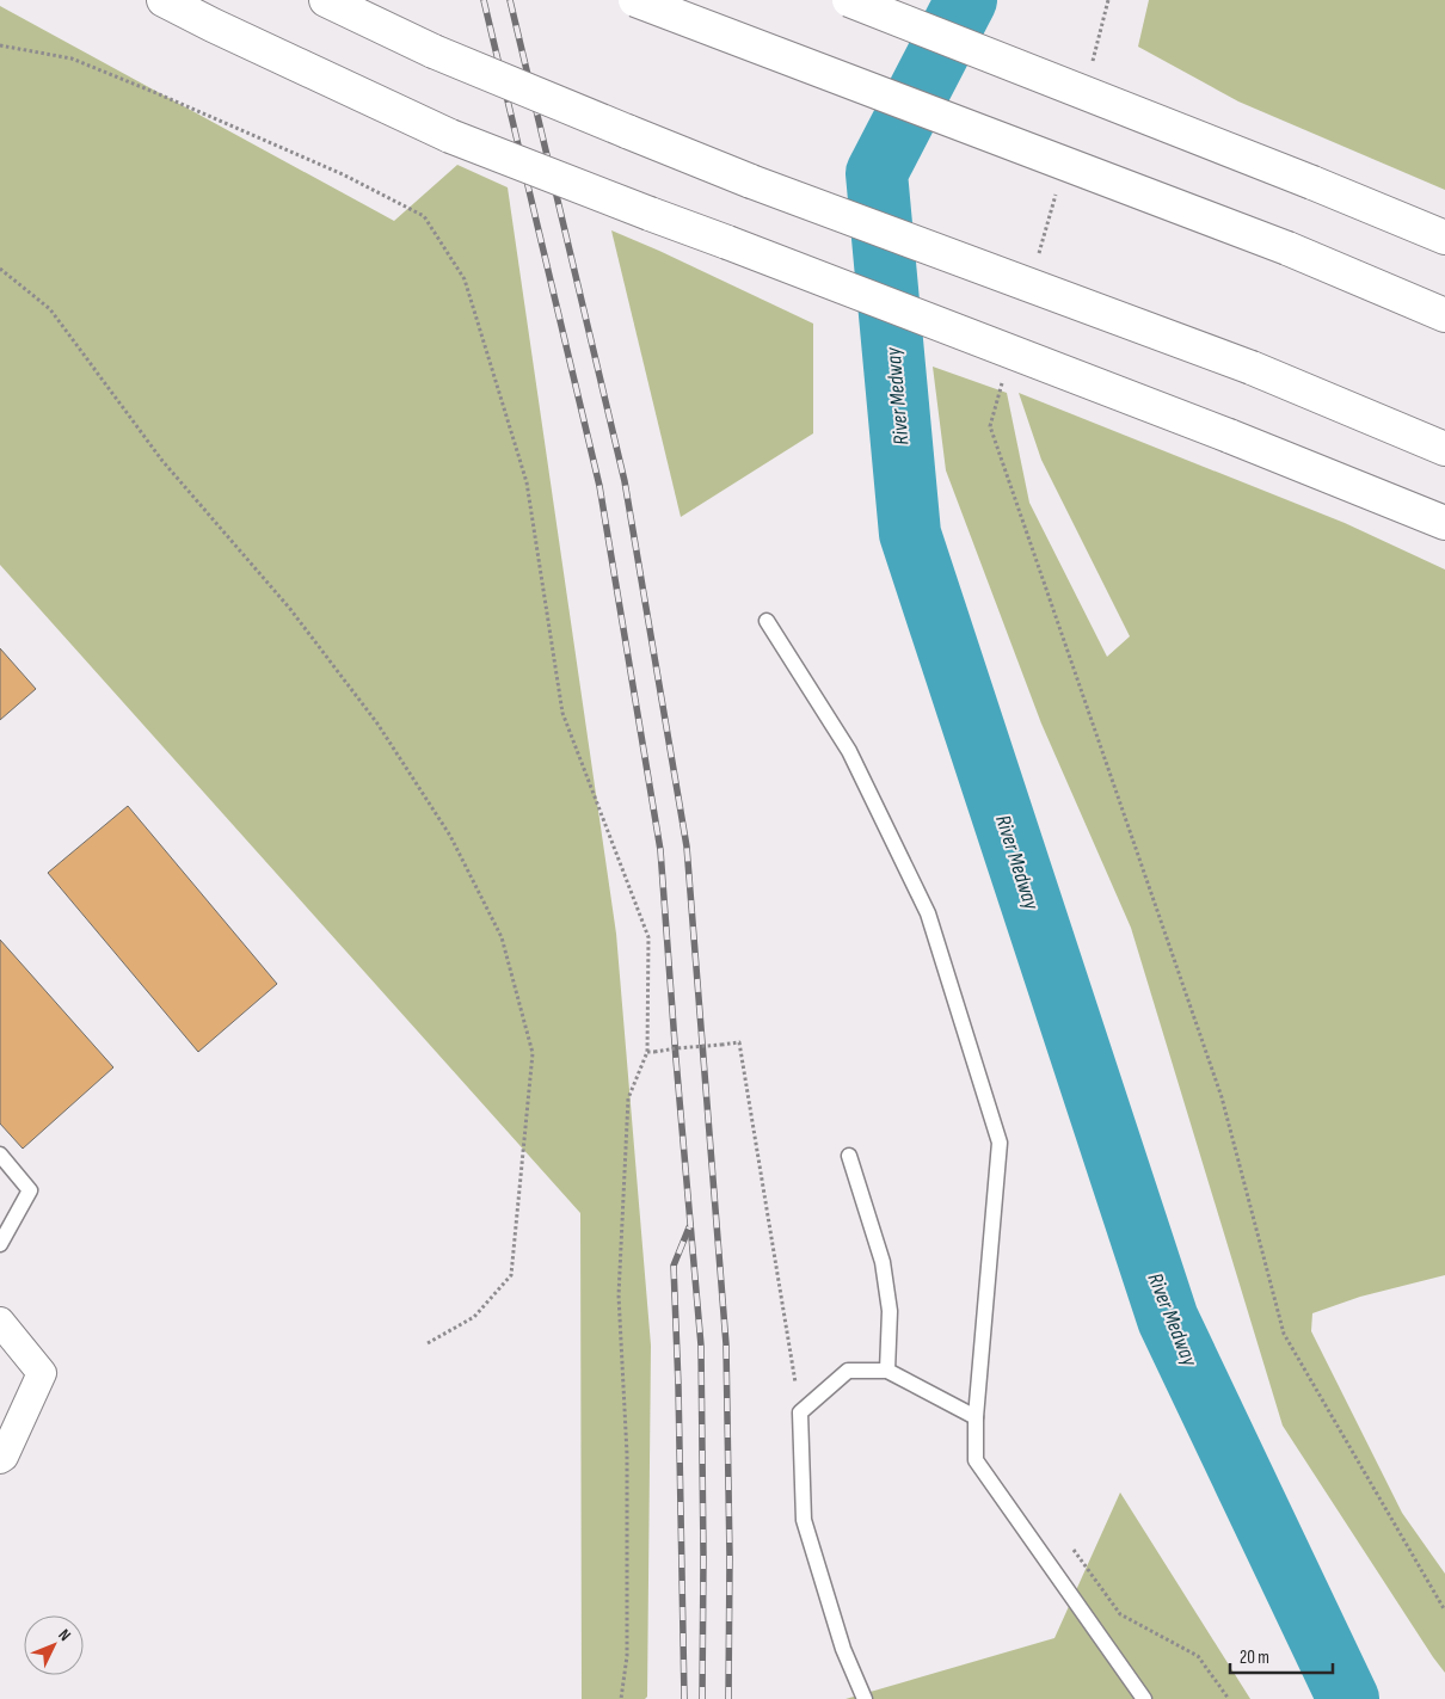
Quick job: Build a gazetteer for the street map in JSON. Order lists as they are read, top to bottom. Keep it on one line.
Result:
{"water":["River Medway"],"scale_bar":"20 m","north":"top right"}
